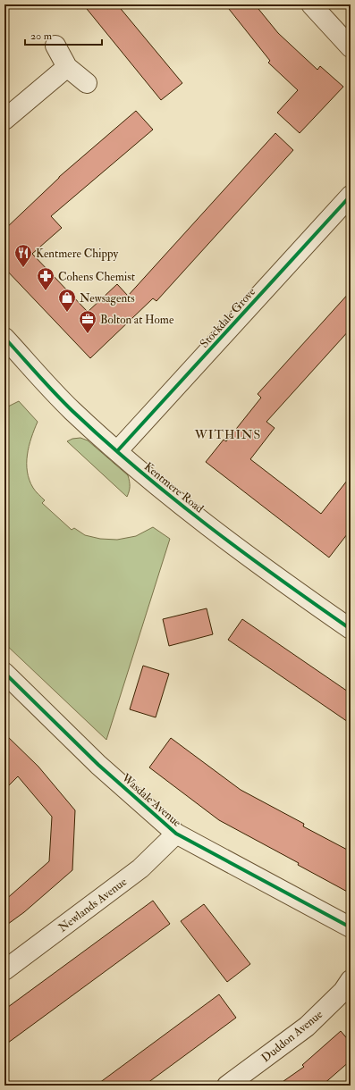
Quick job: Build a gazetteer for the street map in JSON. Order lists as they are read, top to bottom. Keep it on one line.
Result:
{"streets":{"street":["Stockdale Grove","Kentmere Road","Wasdale Avenue","Newlands Avenue","Duddon Avenue"]},"crossings":[["Stockdale Grove","Kentmere Road"],["Wasdale Avenue","Newlands Avenue"]],"districts":["WITHINS"],"places":{"restaurant":["Kentmere Chippy"],"pharmacy":["Cohens Chemist"],"shop":["Newsagents"],"office":["Bolton at Home"]},"scale_bar":"20 m"}
